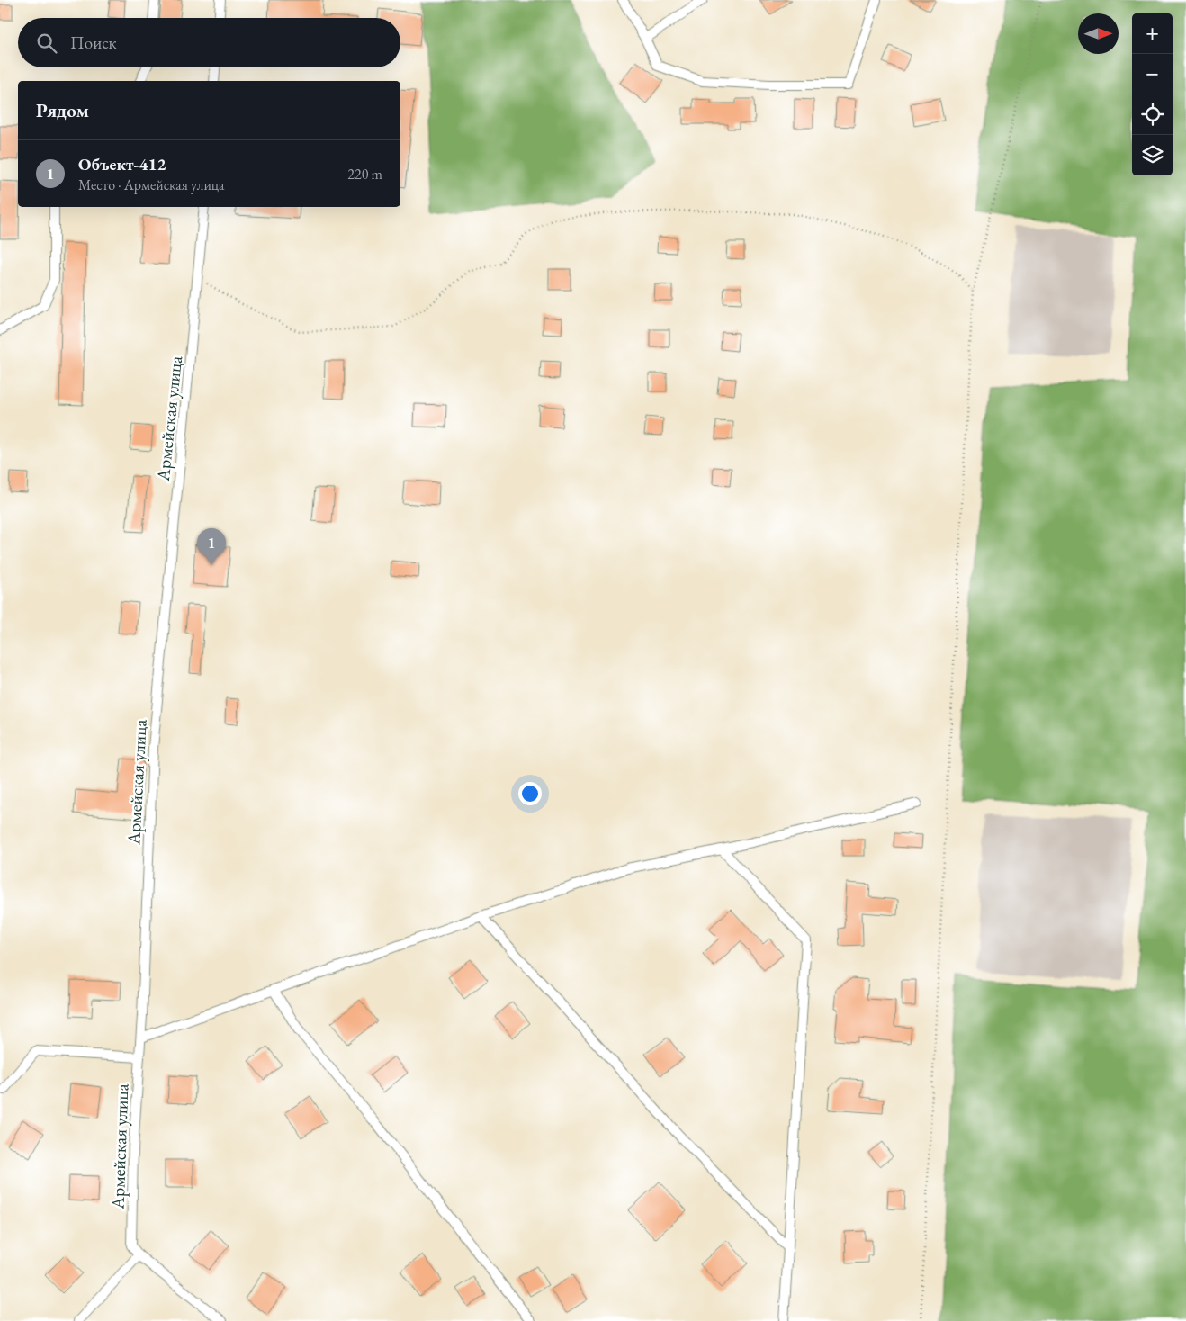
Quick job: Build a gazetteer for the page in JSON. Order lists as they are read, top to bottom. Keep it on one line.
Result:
{"streets":{"street":["Армейская улица"]},"north":"right","page":{"map_buttons":["+","−"],"search":"Поиск","heading":"Рядом","list":[{"mark":"1","name":"Объект-412","note":"Место · Армейская улица","value":"220 m"}],"pins":"1"}}
